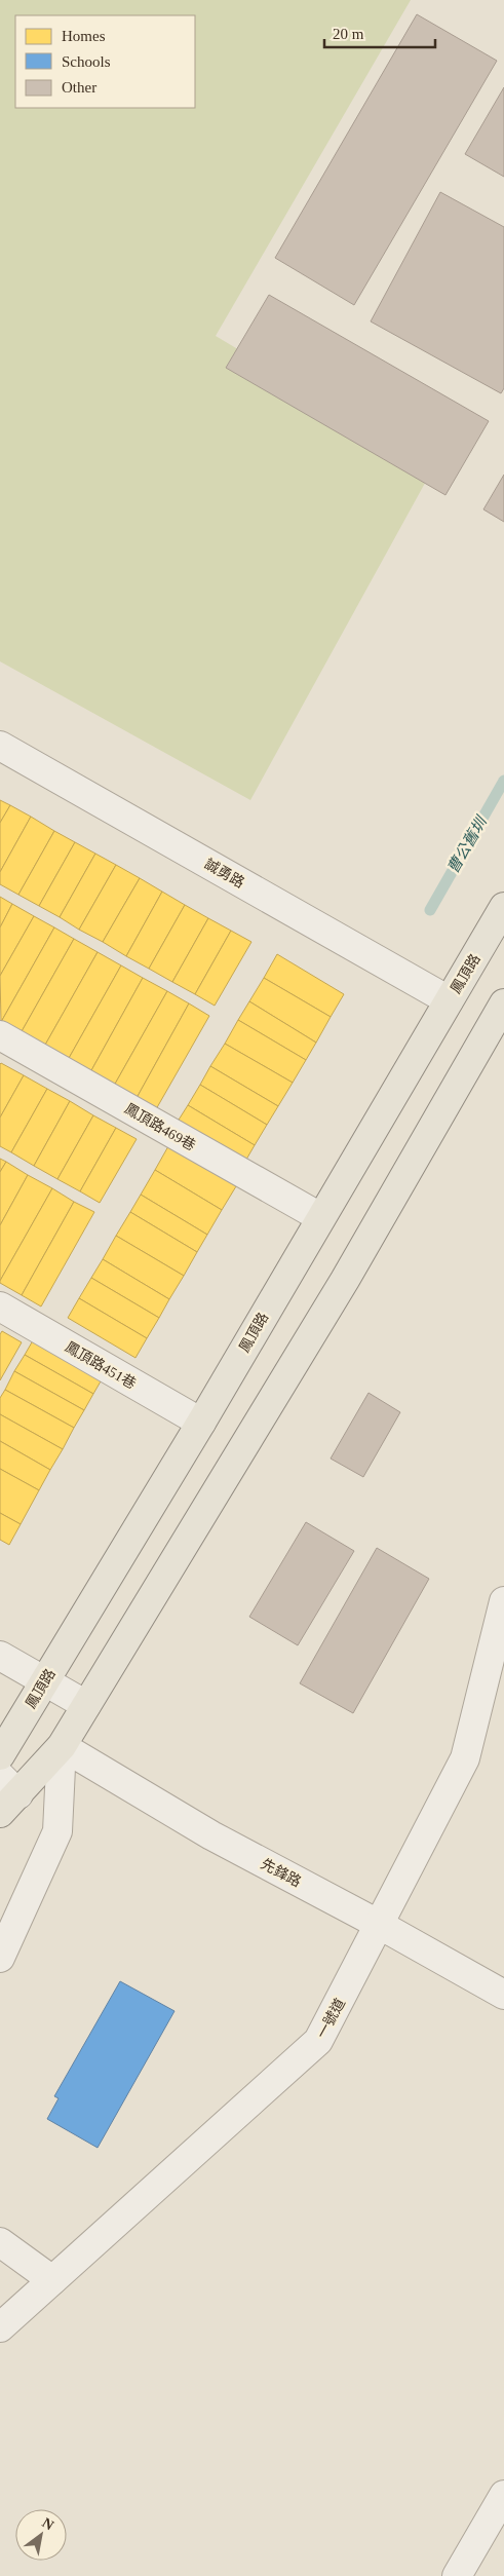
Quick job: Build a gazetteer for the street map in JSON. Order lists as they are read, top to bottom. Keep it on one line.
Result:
{"streets":{"main road":["鳳頂路"],"street":["誠勇路","鳳頂路469巷","鳳頂路451巷","先鋒路","一號道"]},"crossings":[["誠勇路","鳳頂路"],["鳳頂路","鳳頂路469巷"],["鳳頂路","鳳頂路451巷"],["先鋒路","一號道"]],"water":["曹公舊圳"],"legend":["Homes","Schools","Other"],"scale_bar":"20 m","north":"top right"}
